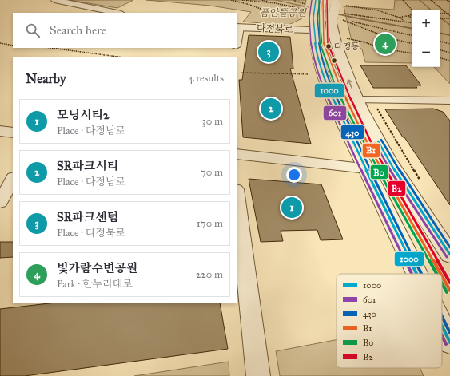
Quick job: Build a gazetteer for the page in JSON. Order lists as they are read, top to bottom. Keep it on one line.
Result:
{"streets":{"street":["다정북로"]},"parks":["품안뜰공원"],"places":["다정동"],"lines":["transit line 1000","transit line 601","transit line B1","transit line B0","transit line B2","transit line 430"],"legend":["1000","601","430","B1","B0","B2"],"page":{"map_buttons":["+","−"],"search":"Search here","pins":["4","3","2","1"],"heading":["Nearby","4 results"],"list":[{"mark":"1","name":"모닝시티2","note":"Place · 다정남로","value":"30 m"},{"mark":"2","name":"SR파크시티","note":"Place · 다정남로","value":"70 m"},{"mark":"3","name":"SR파크센텀","note":"Place · 다정북로","value":"170 m"},{"mark":"4","name":"빛가람수변공원","note":"Park · 한누리대로","value":"220 m"}]}}
